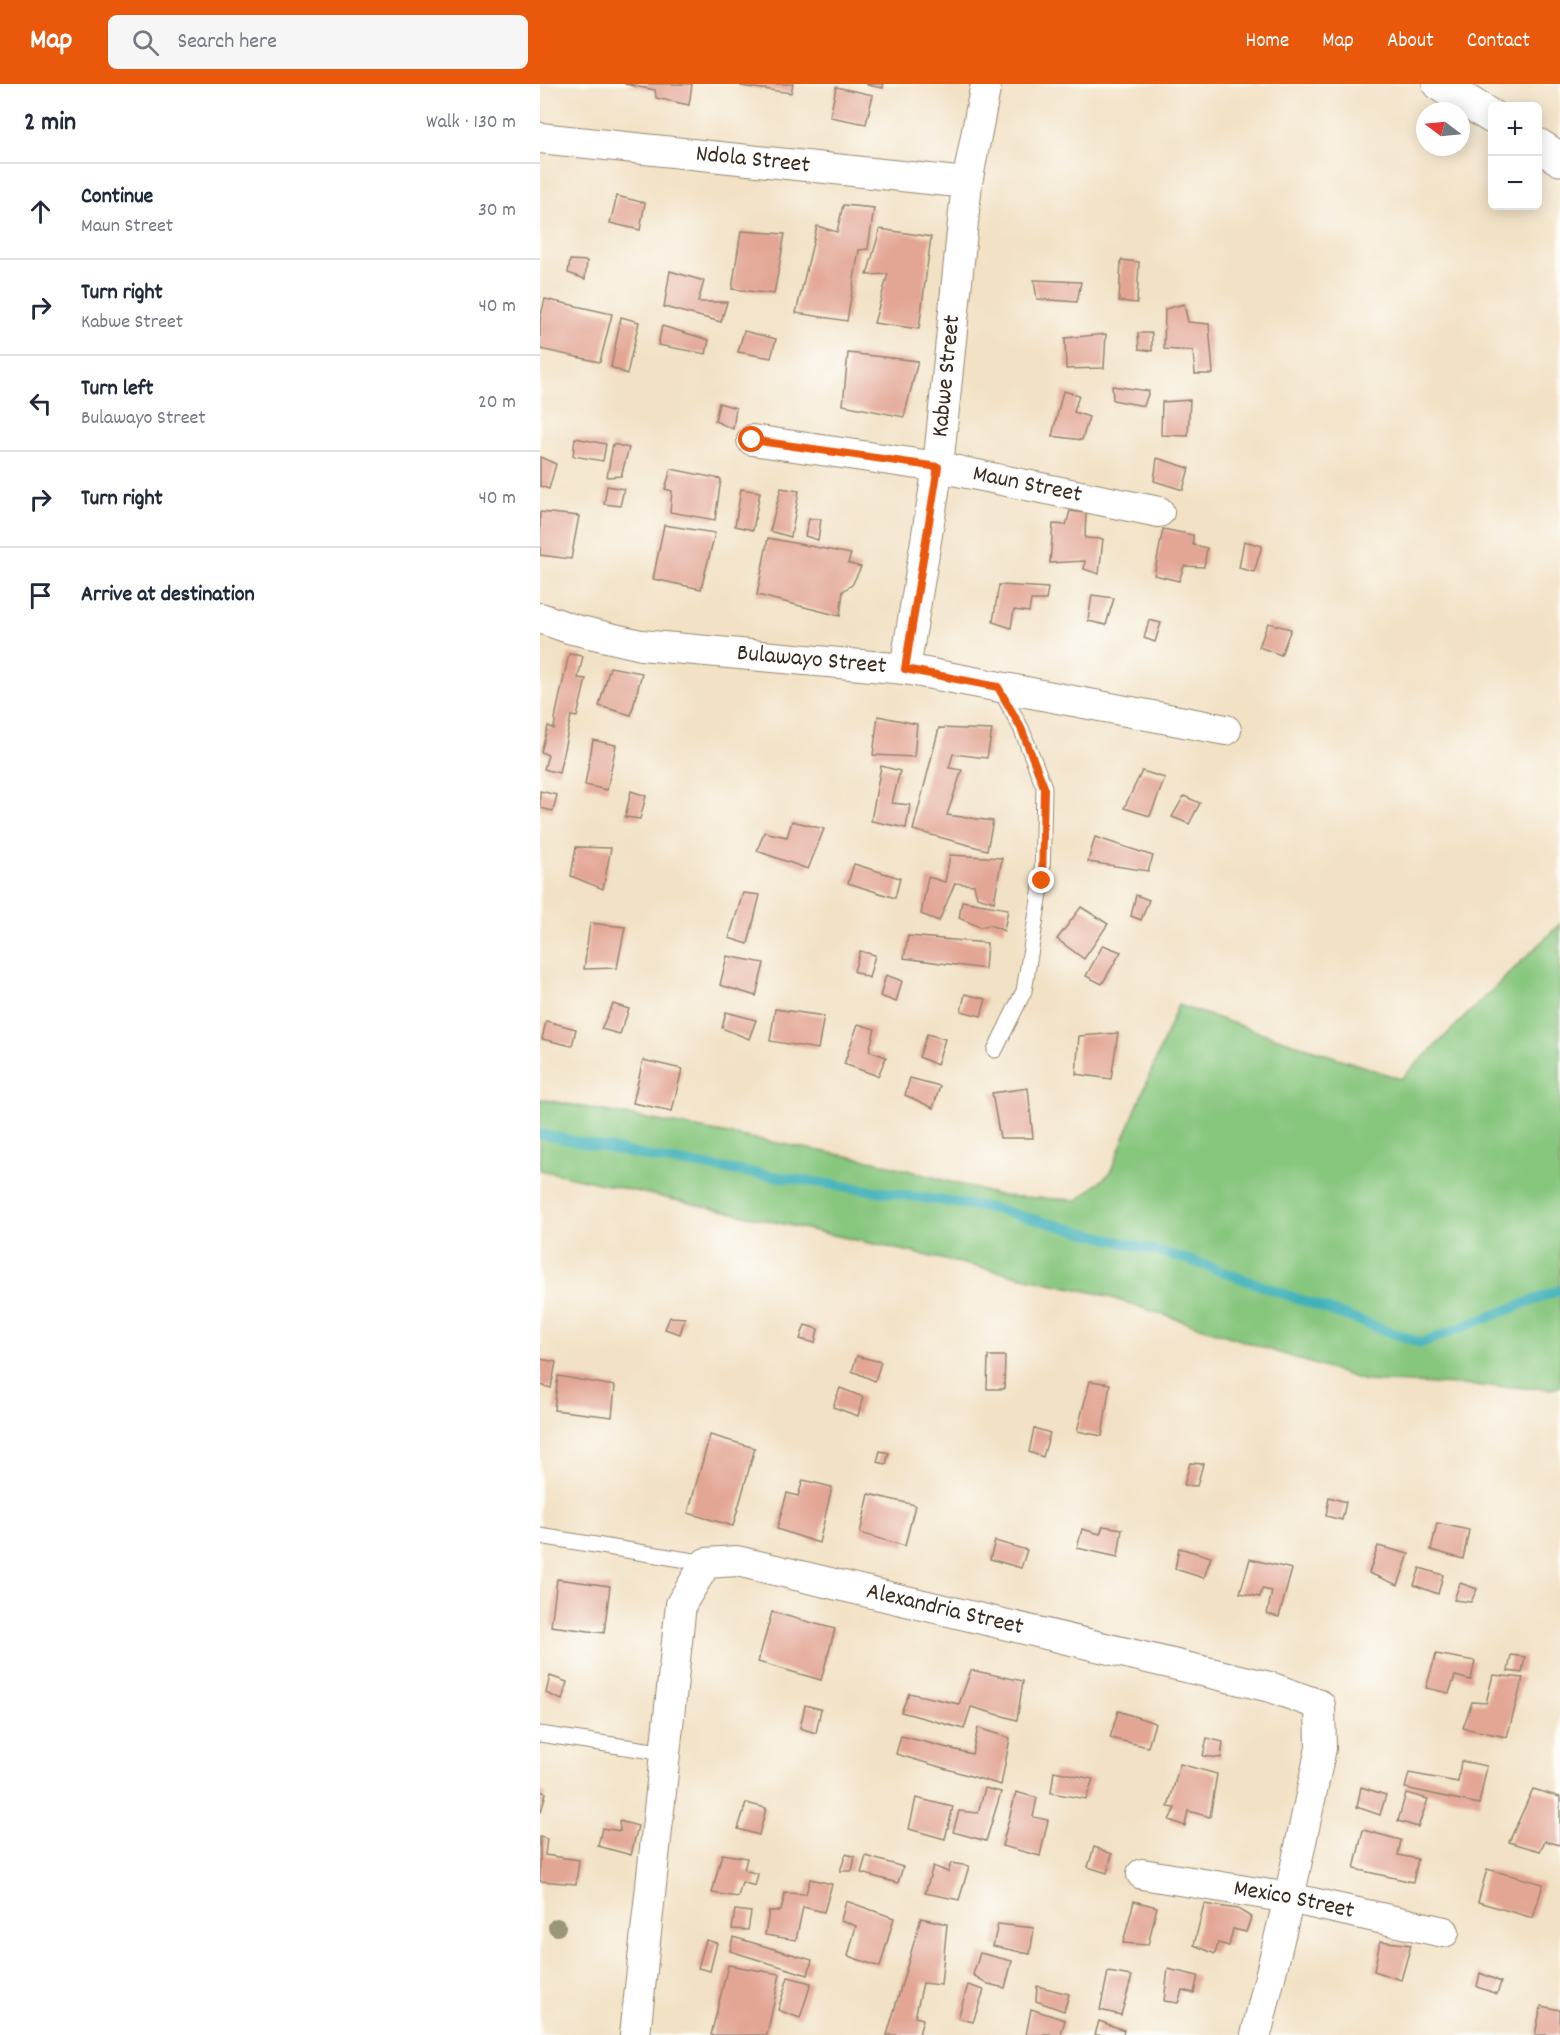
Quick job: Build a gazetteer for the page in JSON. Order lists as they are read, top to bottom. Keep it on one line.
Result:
{"streets":{"street":["Ndola Street","Kabwe Street","Maun Street","Bulawayo Street","Alexandria Street","Mexico Street"]},"crossings":[["Ndola Street","Kabwe Street"],["Kabwe Street","Maun Street"],["Kabwe Street","Bulawayo Street"],["Alexandria Street","Mexico Street"]],"north":"left","page":{"header":"Map","search":"Search here","nav":["Home","Map","About","Contact"],"heading":["2 min","Walk · 130 m"],"map_buttons":["+","−"],"list":[["Continue","Maun Street","30 m"],["Turn right","Kabwe Street","40 m"],["Turn left","Bulawayo Street","20 m"],["Turn right","40 m"],"Arrive at destination"]}}
